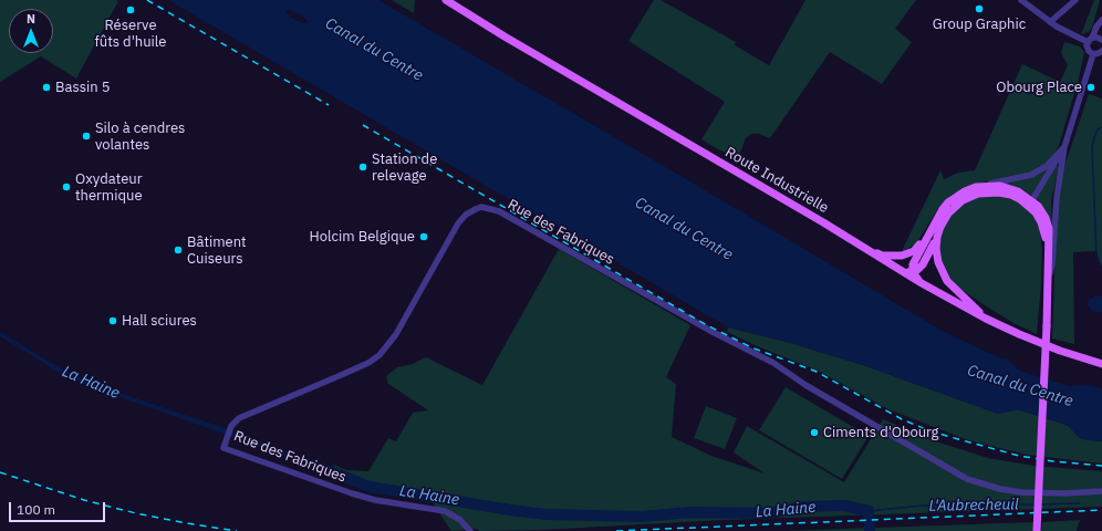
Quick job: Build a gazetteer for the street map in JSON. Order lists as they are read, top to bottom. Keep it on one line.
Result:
{"streets":{"main road":["Route Industrielle"],"street":["Rue des Fabriques"]},"water":["Canal du Centre","La Haine","L'Aubrecheuil"],"places":["Group Graphic","Réserve fûts d'huile","Bassin 5","Obourg Place","Silo à cendres volantes","Station de relevage","Oxydateur thermique","Holcim Belgique","Bâtiment Cuiseurs","Hall sciures","Ciments d'Obourg"],"scale_bar":"100 m","north":"top"}
